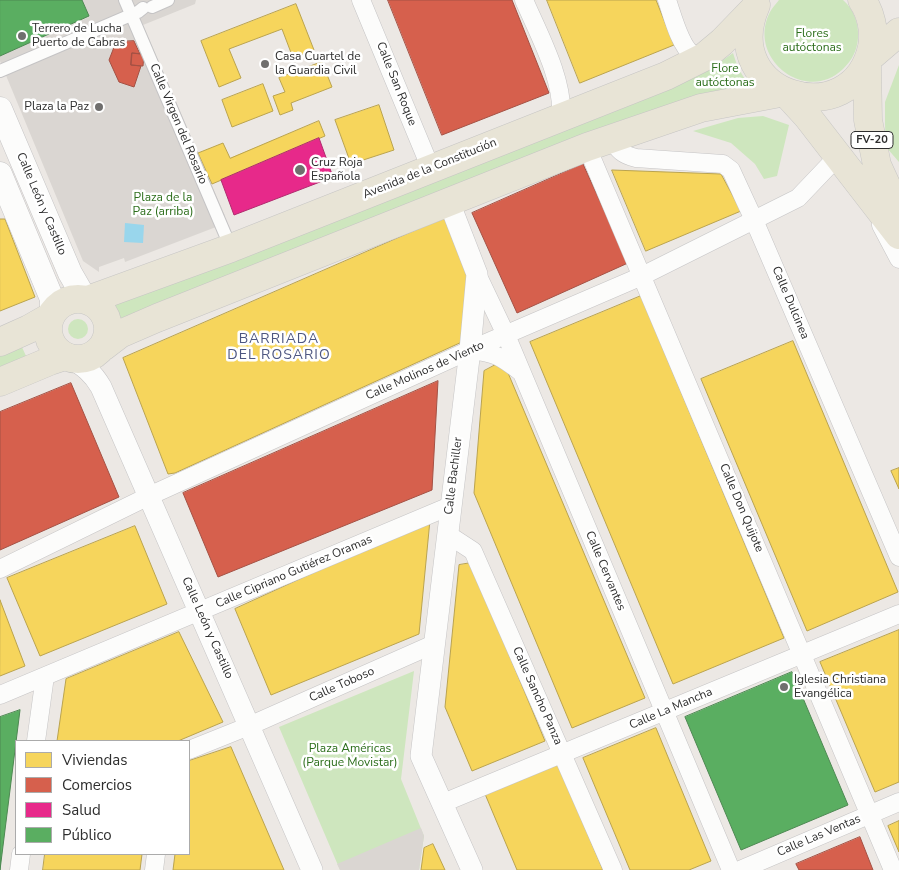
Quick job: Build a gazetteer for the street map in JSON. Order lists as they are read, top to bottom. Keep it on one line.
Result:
{"streets":{"main road":["FV-20","Avenida de la Constitución","Calle León y Castillo"],"street":["Calle San Roque","Calle Virgen del Rosario","Calle Dulcinea","Calle Molinos de Viento","Calle Bachiller","Calle Don Quijote","Calle Cervantes","Calle Cipriano Gutiérez Oramas","Calle Toboso","Calle Sancho Panza","Calle La Mancha","Calle Las Ventas"]},"crossings":[["Calle San Roque","Avenida de la Constitución"],["Calle Virgen del Rosario","Avenida de la Constitución"],["FV-20","Calle Molinos de Viento"],["Avenida de la Constitución","Calle León y Castillo"],["Calle León y Castillo","Calle Molinos de Viento"],["Calle León y Castillo","Calle Cipriano Gutiérez Oramas"],["Calle León y Castillo","Calle Toboso"],["Calle Dulcinea","Calle Molinos de Viento"],["Calle Dulcinea","Calle Don Quijote"],["Calle Molinos de Viento","Calle Bachiller"],["Calle Molinos de Viento","Calle Don Quijote"],["Calle Molinos de Viento","Calle Cervantes"],["Calle Bachiller","Calle Cervantes"],["Calle Bachiller","Calle Cipriano Gutiérez Oramas"],["Calle Bachiller","Calle Toboso"],["Calle Bachiller","Calle Sancho Panza"],["Calle Bachiller","Calle La Mancha"],["Calle Don Quijote","Calle La Mancha"],["Calle Don Quijote","Calle Las Ventas"],["Calle Cervantes","Calle La Mancha"],["Calle Sancho Panza","Calle La Mancha"]],"districts":["BARRIADA DEL ROSARIO"],"parks":["Flores autóctonas","Flore autóctonas","Plaza de la Paz (arriba)","Plaza Américas (Parque Movistar)"],"places":["Terrero de Lucha Puerto de Cabras","Casa Cuartel de la Guardia Civil","Plaza la Paz","Cruz Roja Española","Iglesia Christiana Evangélica"],"legend":["Viviendas","Comercios","Salud","Público"]}
